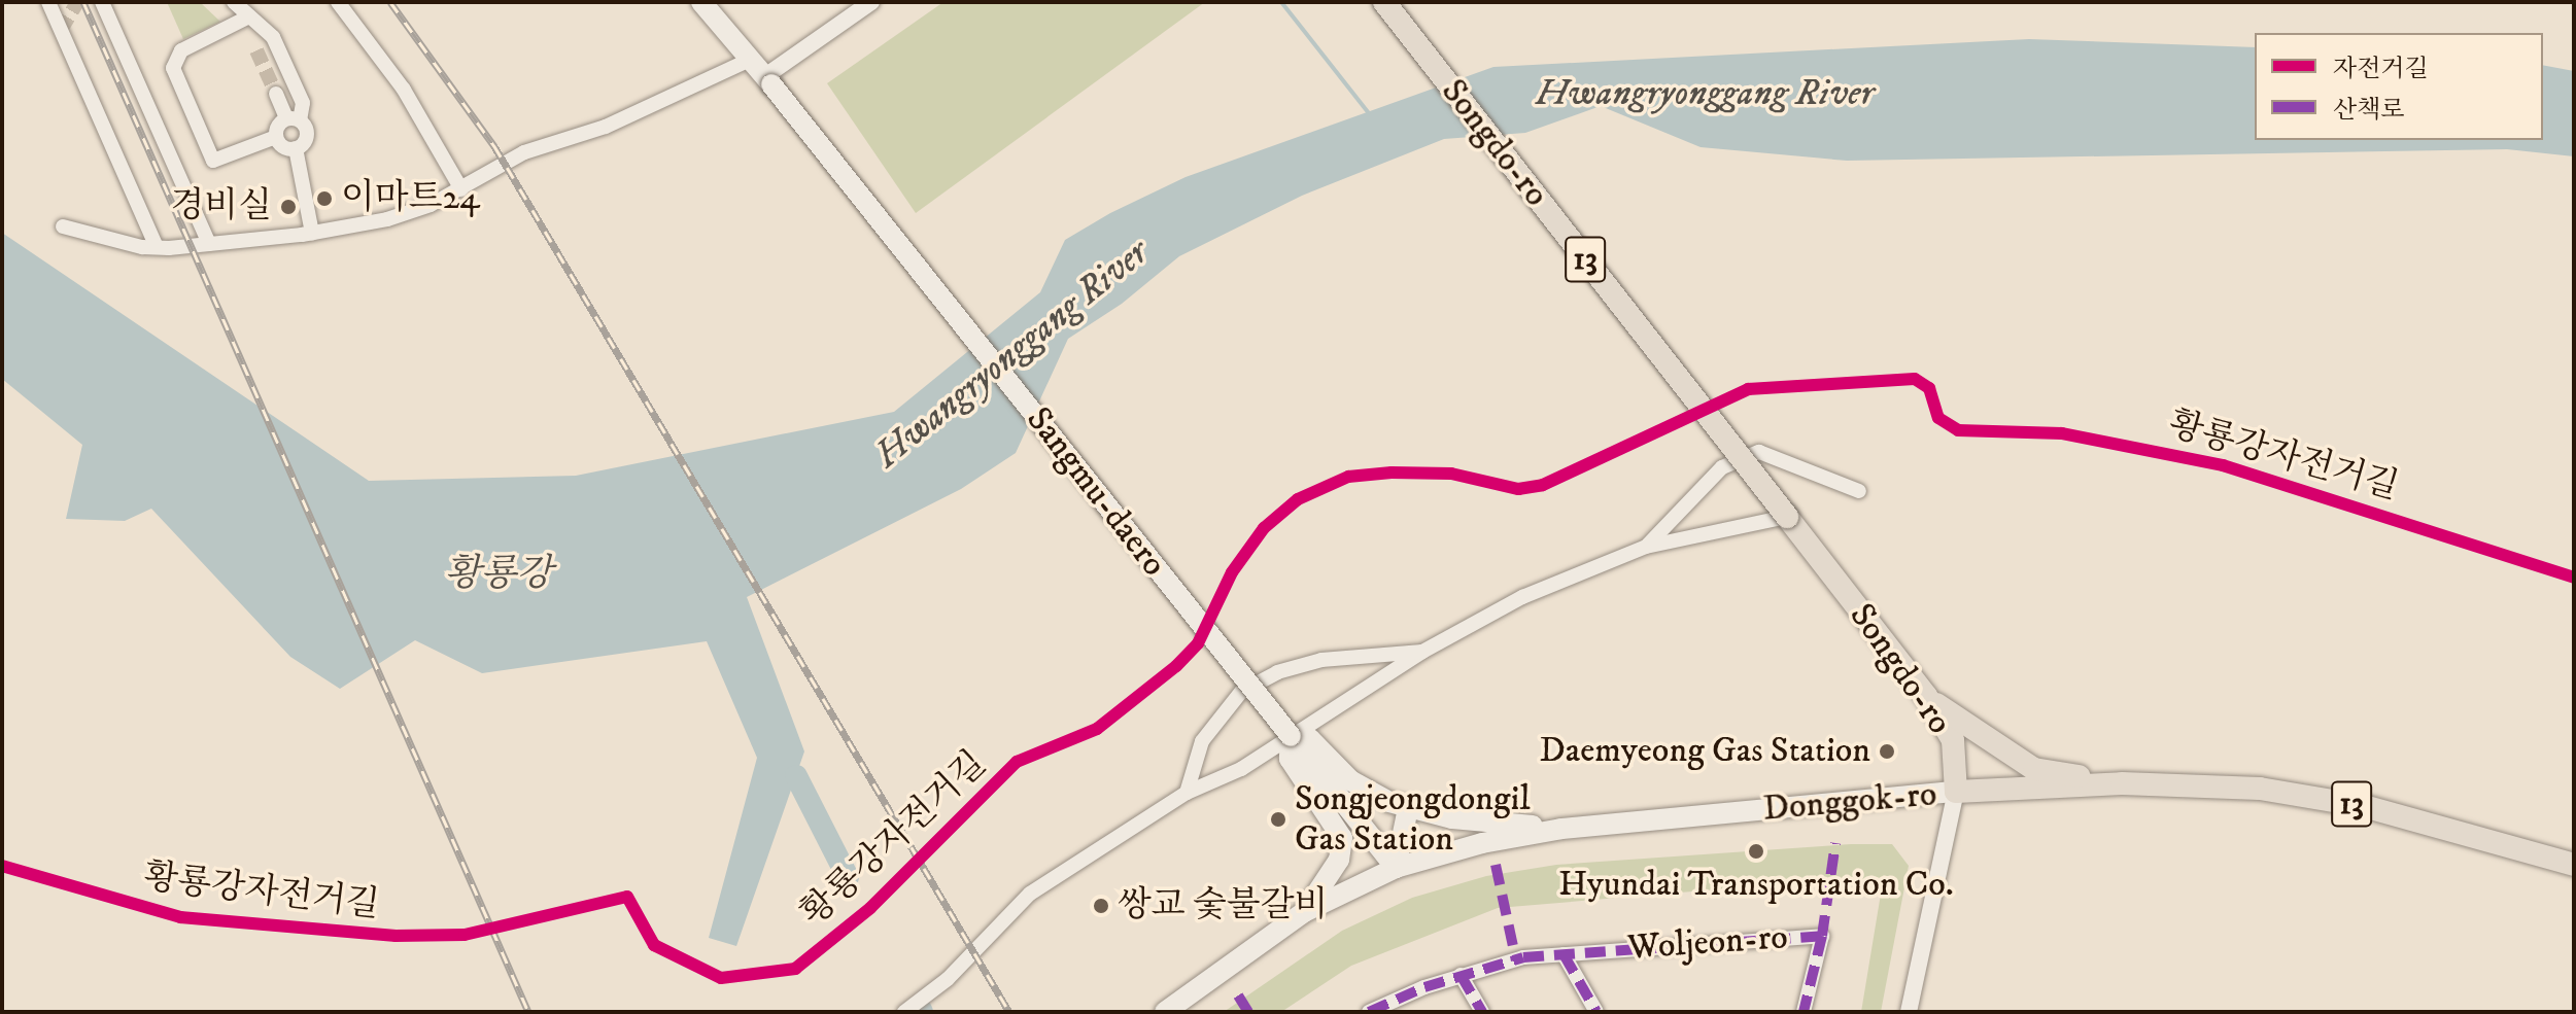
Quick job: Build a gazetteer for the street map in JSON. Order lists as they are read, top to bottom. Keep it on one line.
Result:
{"streets":{"main road":["Songdo-ro","13","Sangmu-daero","Donggok-ro"],"street":["Woljeon-ro"],"cycle path":["황룡강자전거길"]},"crossings":[["Songdo-ro","13"],["Songdo-ro","Donggok-ro"],["13","Donggok-ro"],["Sangmu-daero","Donggok-ro"]],"water":["Hwangryonggang River","황룡강"],"places":["이마트24","경비실","Daemyeong Gas Station","Songjeongdongil Gas Station","Hyundai Transportation Co.","쌍교 숯불갈비"],"legend":["자전거길","산책로"]}
